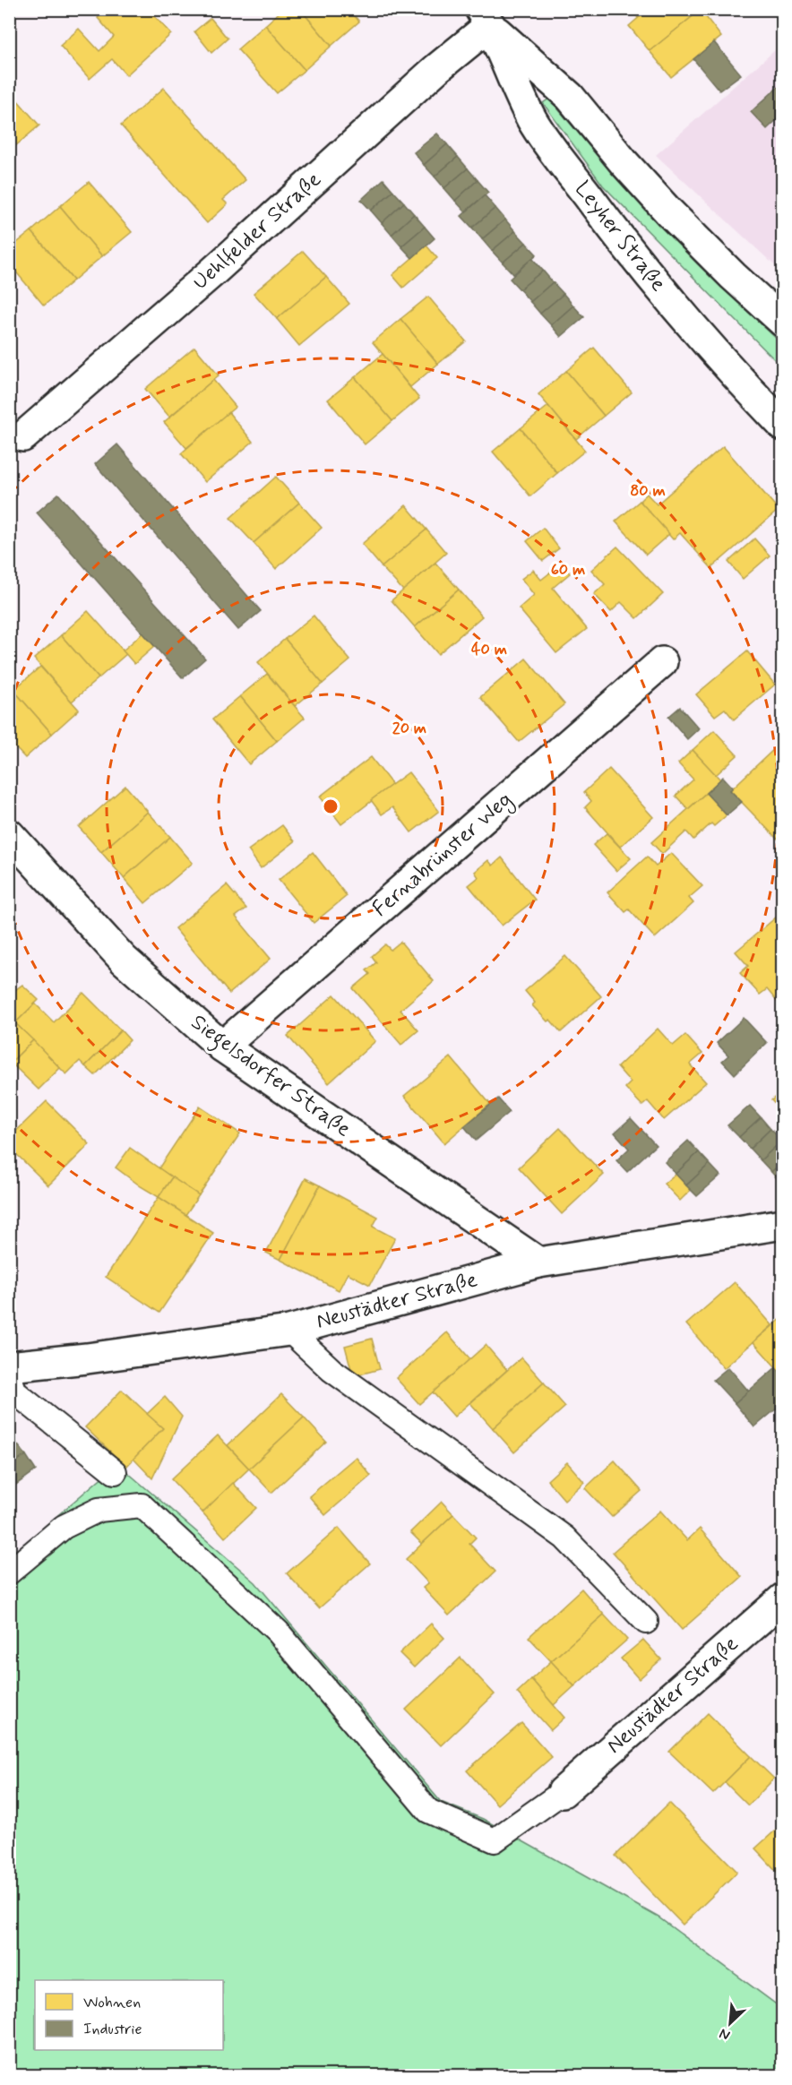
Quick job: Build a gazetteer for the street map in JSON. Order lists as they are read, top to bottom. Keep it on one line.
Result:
{"streets":{"street":["Uehlfelder Straße","Leyher Straße","Fernabrünster Weg","Siegelsdorfer Straße","Neustädter Straße"]},"crossings":[["Uehlfelder Straße","Leyher Straße"],["Fernabrünster Weg","Siegelsdorfer Straße"],["Siegelsdorfer Straße","Neustädter Straße"]],"legend":["Wohnen","Industrie"],"north":"bottom left","rings":["80 m","60 m","40 m","20 m"]}
